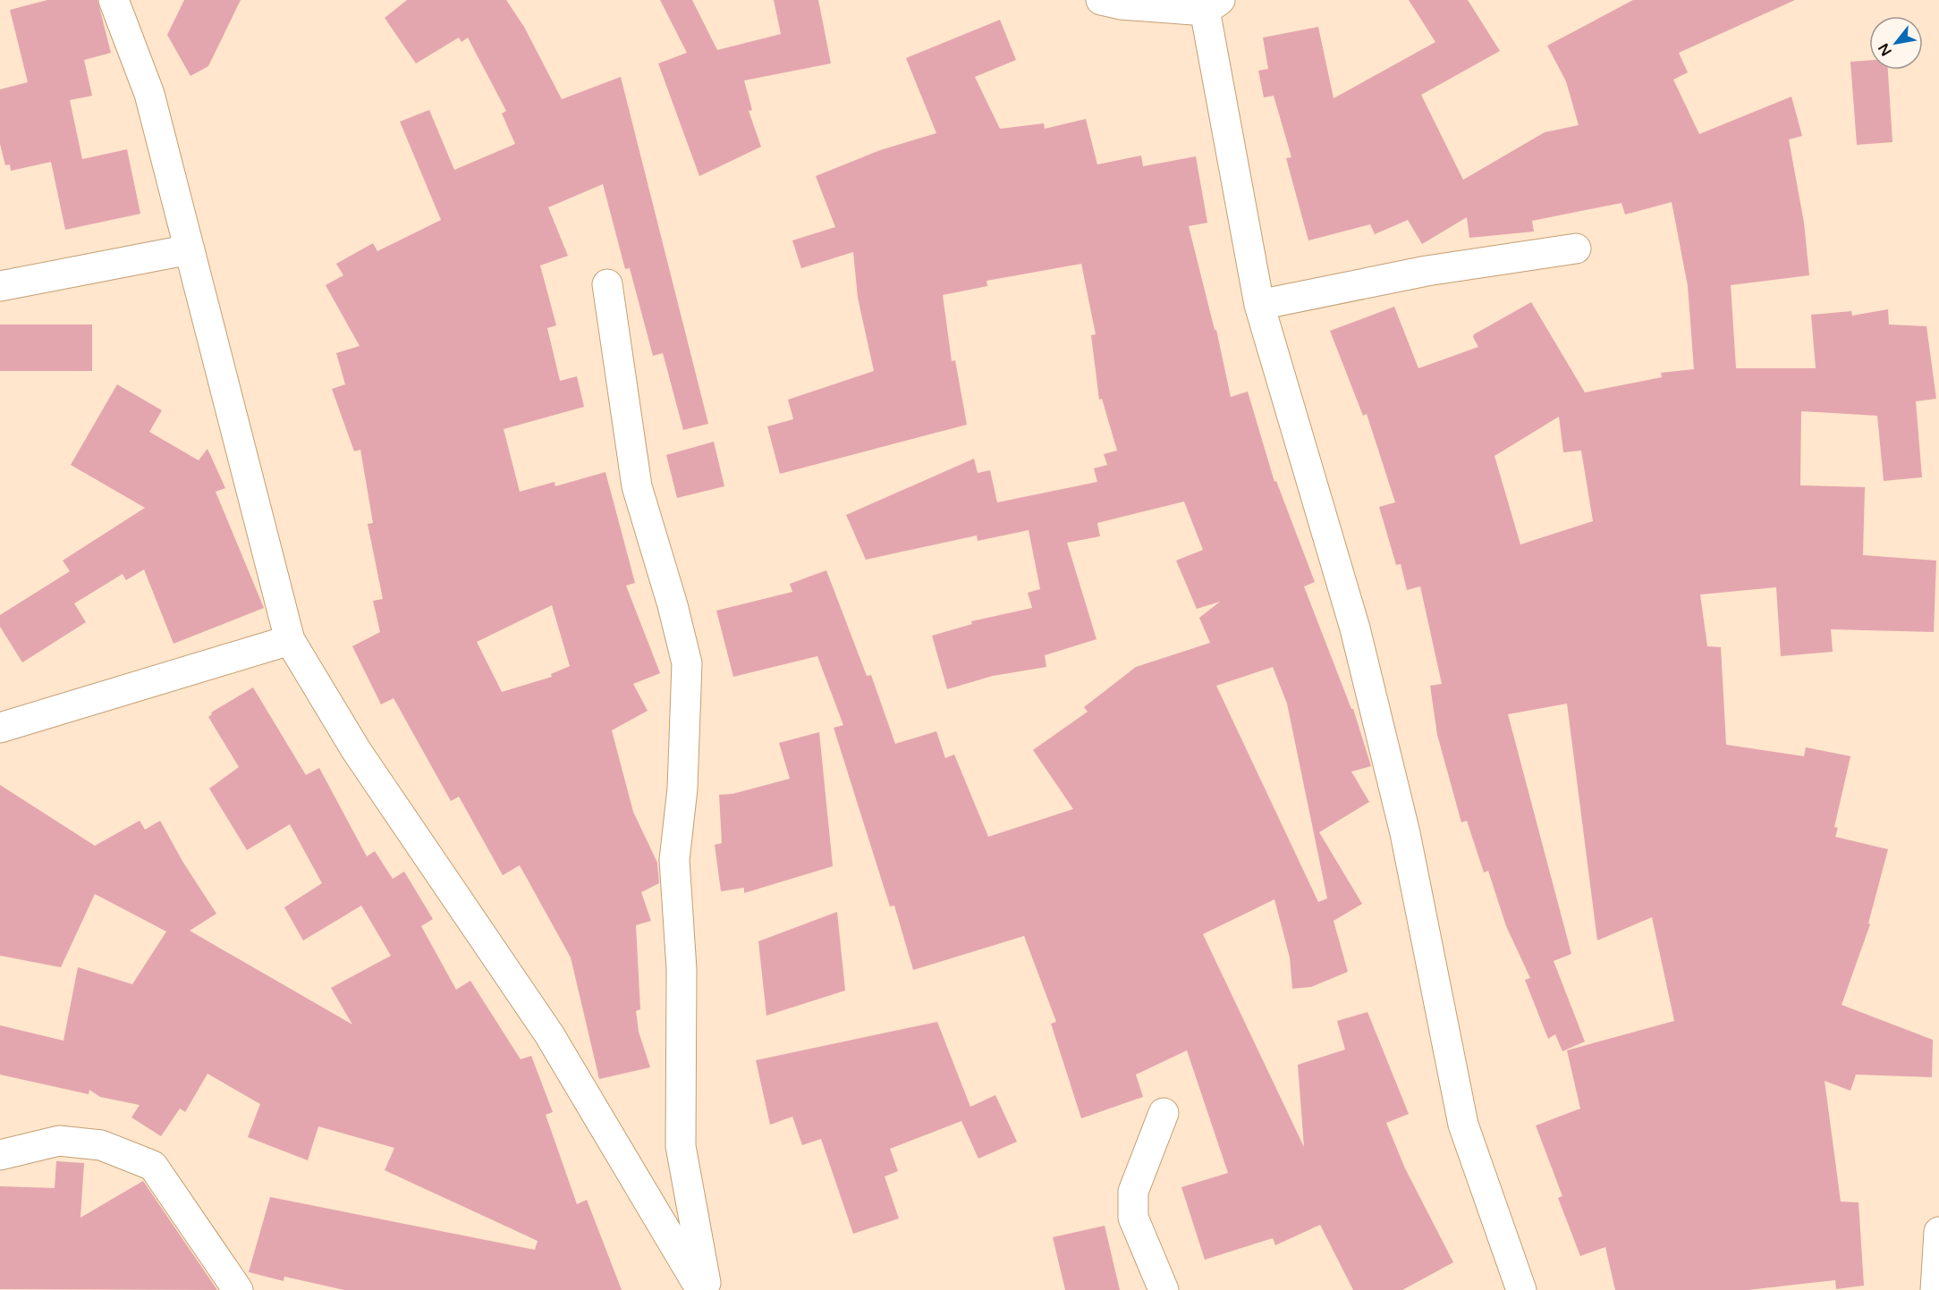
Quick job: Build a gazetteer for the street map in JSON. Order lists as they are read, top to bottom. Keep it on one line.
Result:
{"north":"bottom left"}
